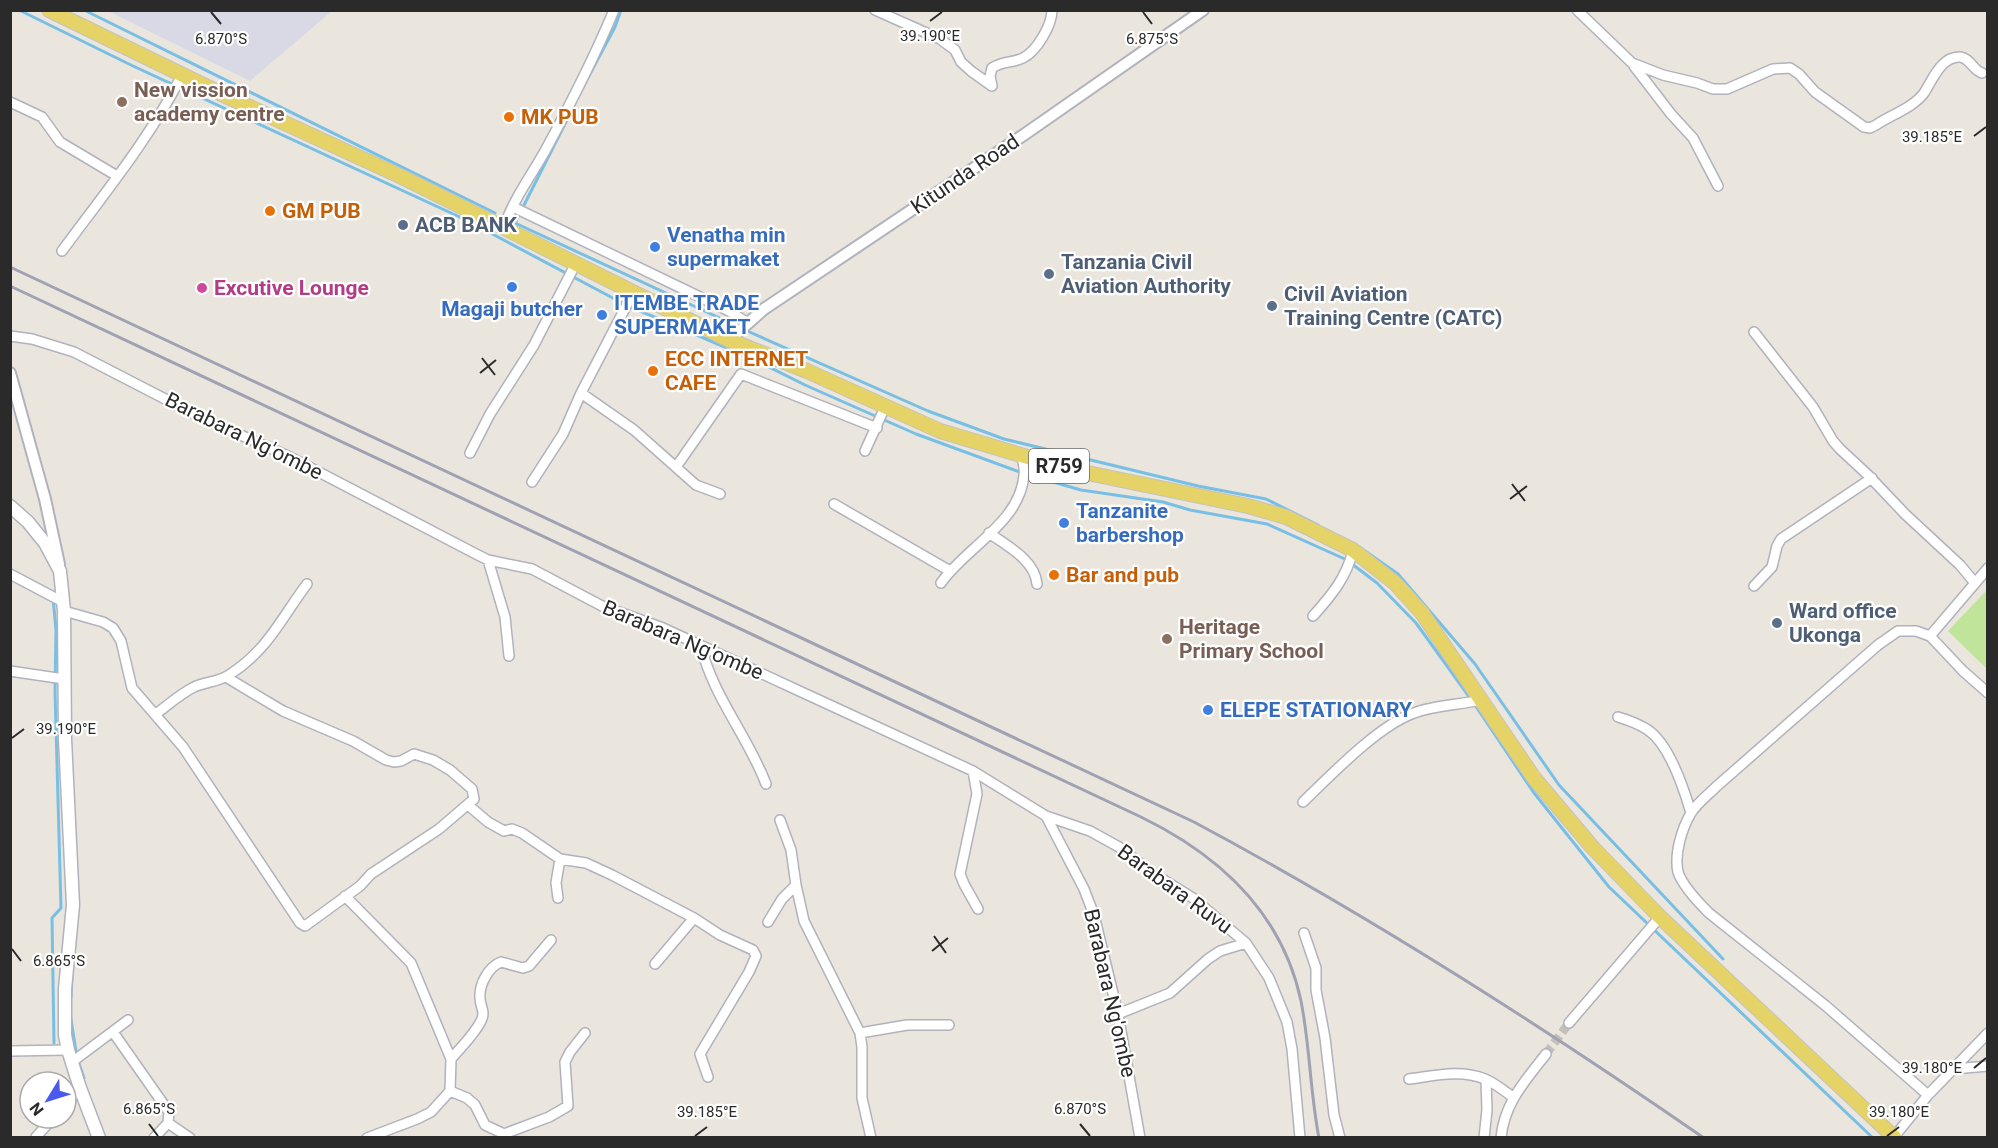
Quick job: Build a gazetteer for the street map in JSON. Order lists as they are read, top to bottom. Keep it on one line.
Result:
{"streets":{"main road":["R759"],"street":["Kitunda Road","Barabara Ng'ombe","Barabara Ruvu"]},"crossings":[["Kitunda Road","R759"],["Barabara Ng'ombe","Barabara Ruvu"]],"places":["New vission academy centre","MK PUB","GM PUB","ACB BANK","Venatha min supermaket","Tanzania Civil Aviation Authority","Magaji butcher","Excutive Lounge","Civil Aviation Training Centre (CATC)","ITEMBE TRADE SUPERMAKET","ECC INTERNET CAFE","Tanzanite barbershop","Bar and pub","Ward office Ukonga","Heritage Primary School","ELEPE STATIONARY"],"north":"bottom left","coordinates":["39.190°E","6.870°S","6.875°S","39.185°E","6.865°S","39.180°E"]}
